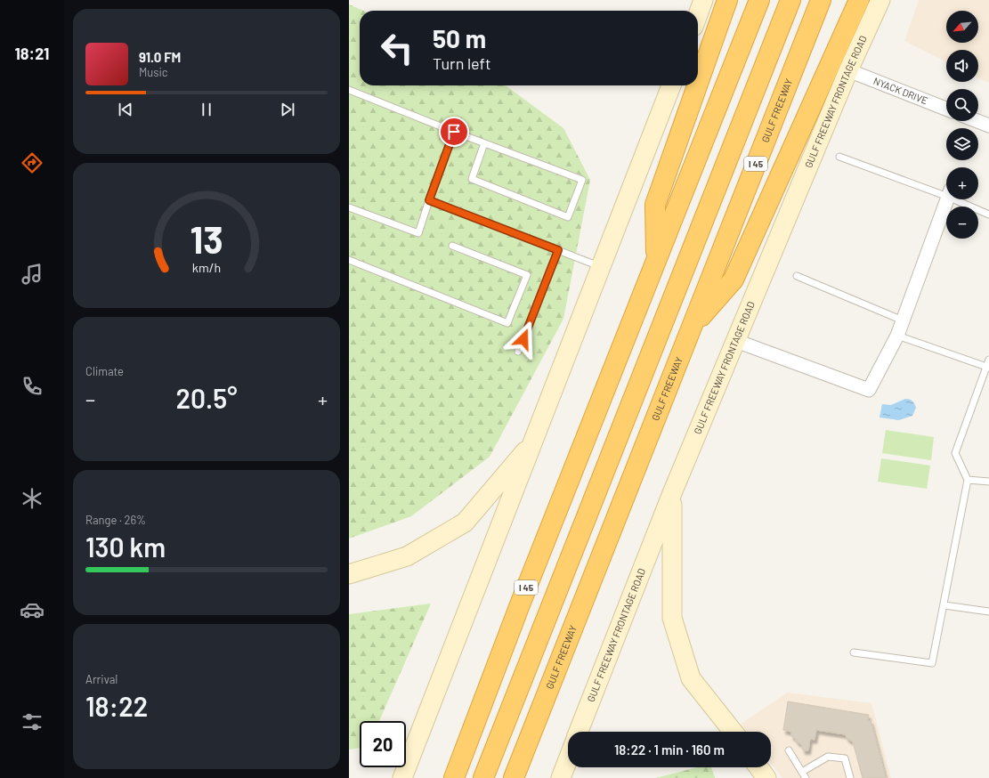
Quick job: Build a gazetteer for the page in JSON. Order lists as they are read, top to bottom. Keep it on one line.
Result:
{"streets":{"highway":["GULF FREEWAY","I 45"],"main road":["GULF FREEWAY FRONTAGE ROAD"],"street":["NYACK DRIVE"]},"crossings":[["NYACK DRIVE","GULF FREEWAY FRONTAGE ROAD"]],"north":"bottom left","page":{"tabs":"18:21","map_buttons":["+","−"],"turn":["50 m","Turn left"],"song":["91.0 FM","Music"],"tile":["Climate",["Range · 26%","130 km"],["Arrival","18:22"]],"heat":["−","20.5°","+"],"limit":"20","trip":"18:22 · 1 min · 160 m","gauge":["13","km/h"]}}
